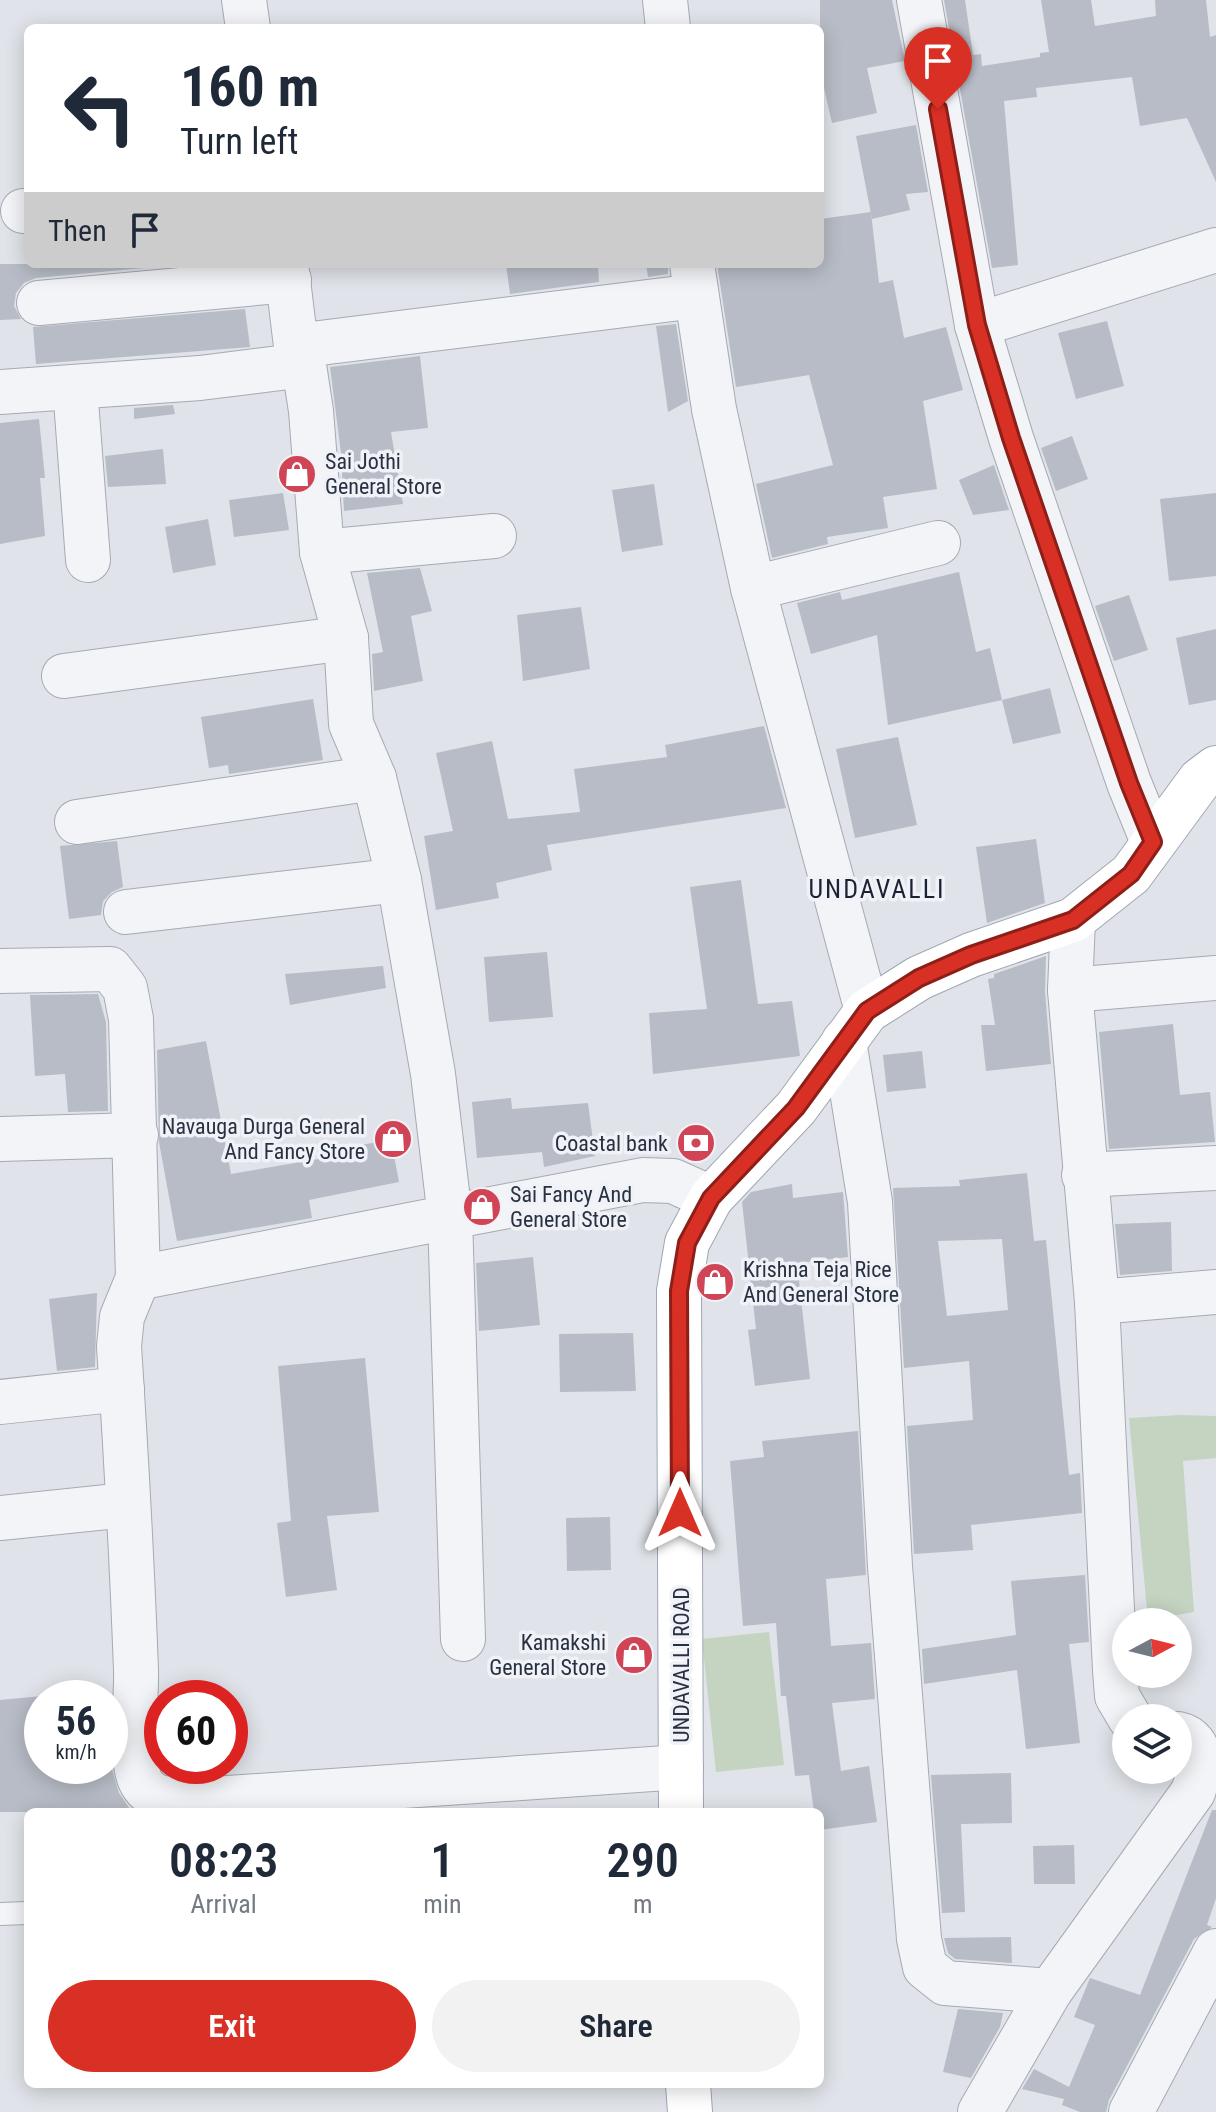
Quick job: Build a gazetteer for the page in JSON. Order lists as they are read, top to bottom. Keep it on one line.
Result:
{"streets":{"main road":["UNDAVALLI ROAD"]},"districts":["UNDAVALLI"],"places":{"shop":["Sai Jothi General Store","Navauga Durga General And Fancy Store","Sai Fancy And General Store","Krishna Teja Rice And General Store","Kamakshi General Store"],"bank":["Coastal bank"]},"north":"right","page":{"turn":["160 m","Turn left"],"then":"Then","speed":"56 km/h","limit":"60","eta":["08:23","Arrival","1","min","290","m"],"buttons":["Exit","Share"]}}
